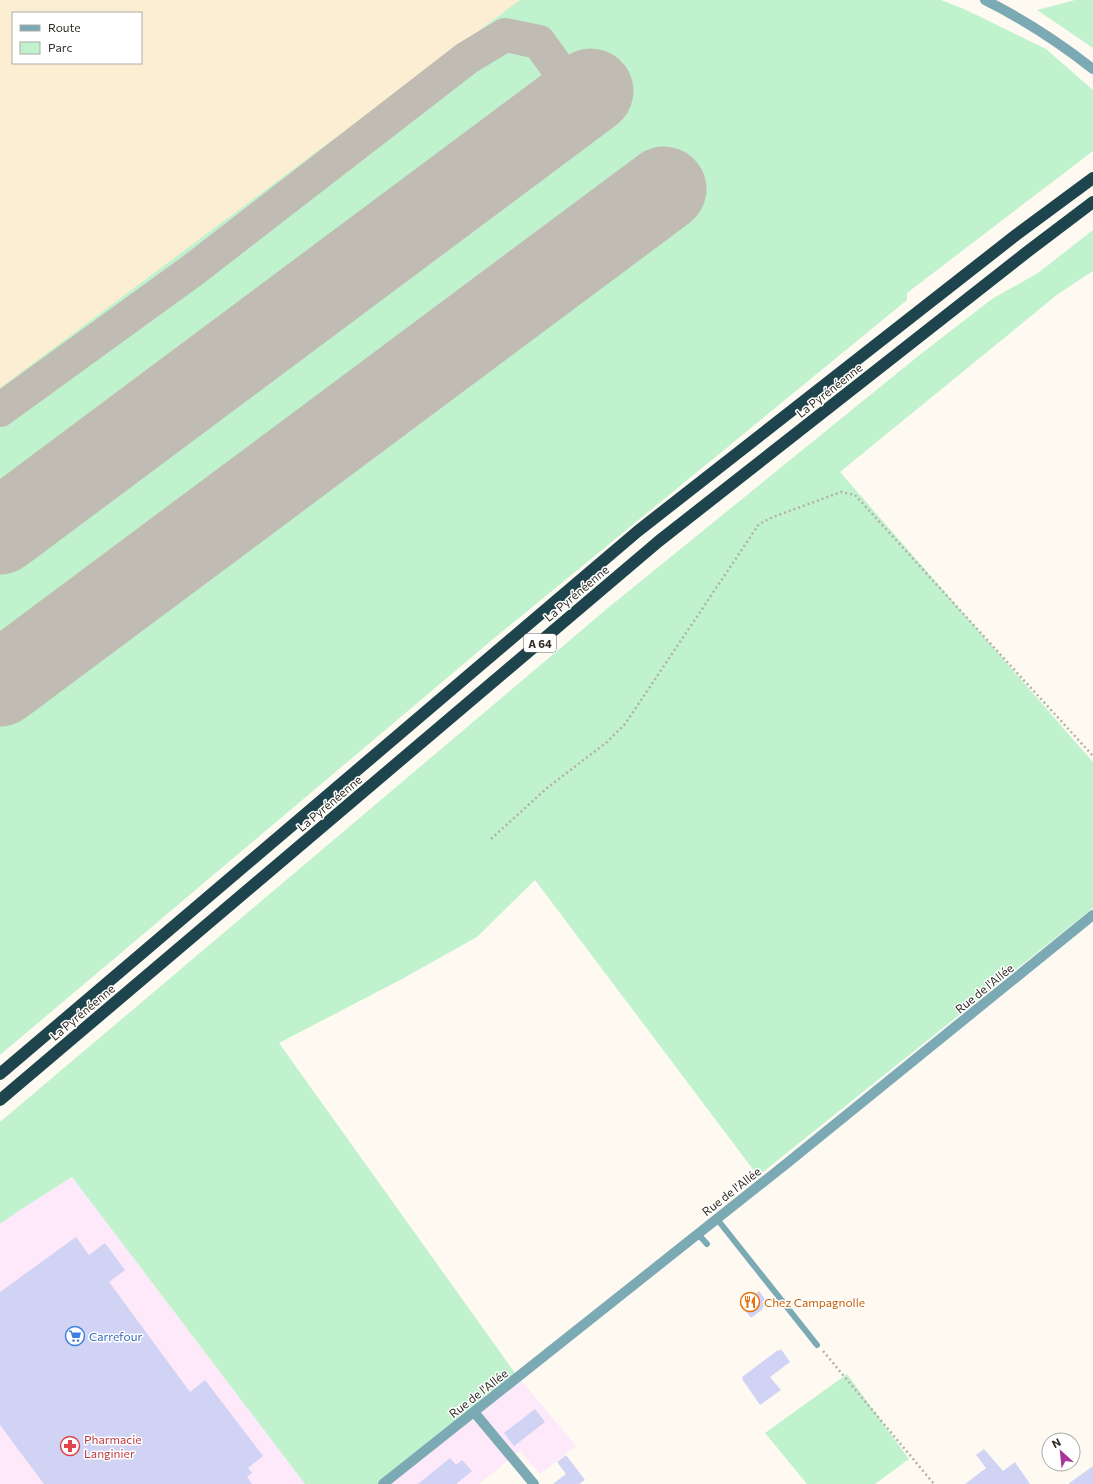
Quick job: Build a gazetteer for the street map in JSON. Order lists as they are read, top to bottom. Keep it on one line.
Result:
{"streets":{"highway":["La Pyrénéenne","A 64"],"street":["Rue de l'Allée"]},"places":{"restaurant":["Chez Campagnolle"],"supermarket":["Carrefour"],"pharmacy":["Pharmacie Langinier"]},"legend":["Route","Parc"],"north":"top left"}
